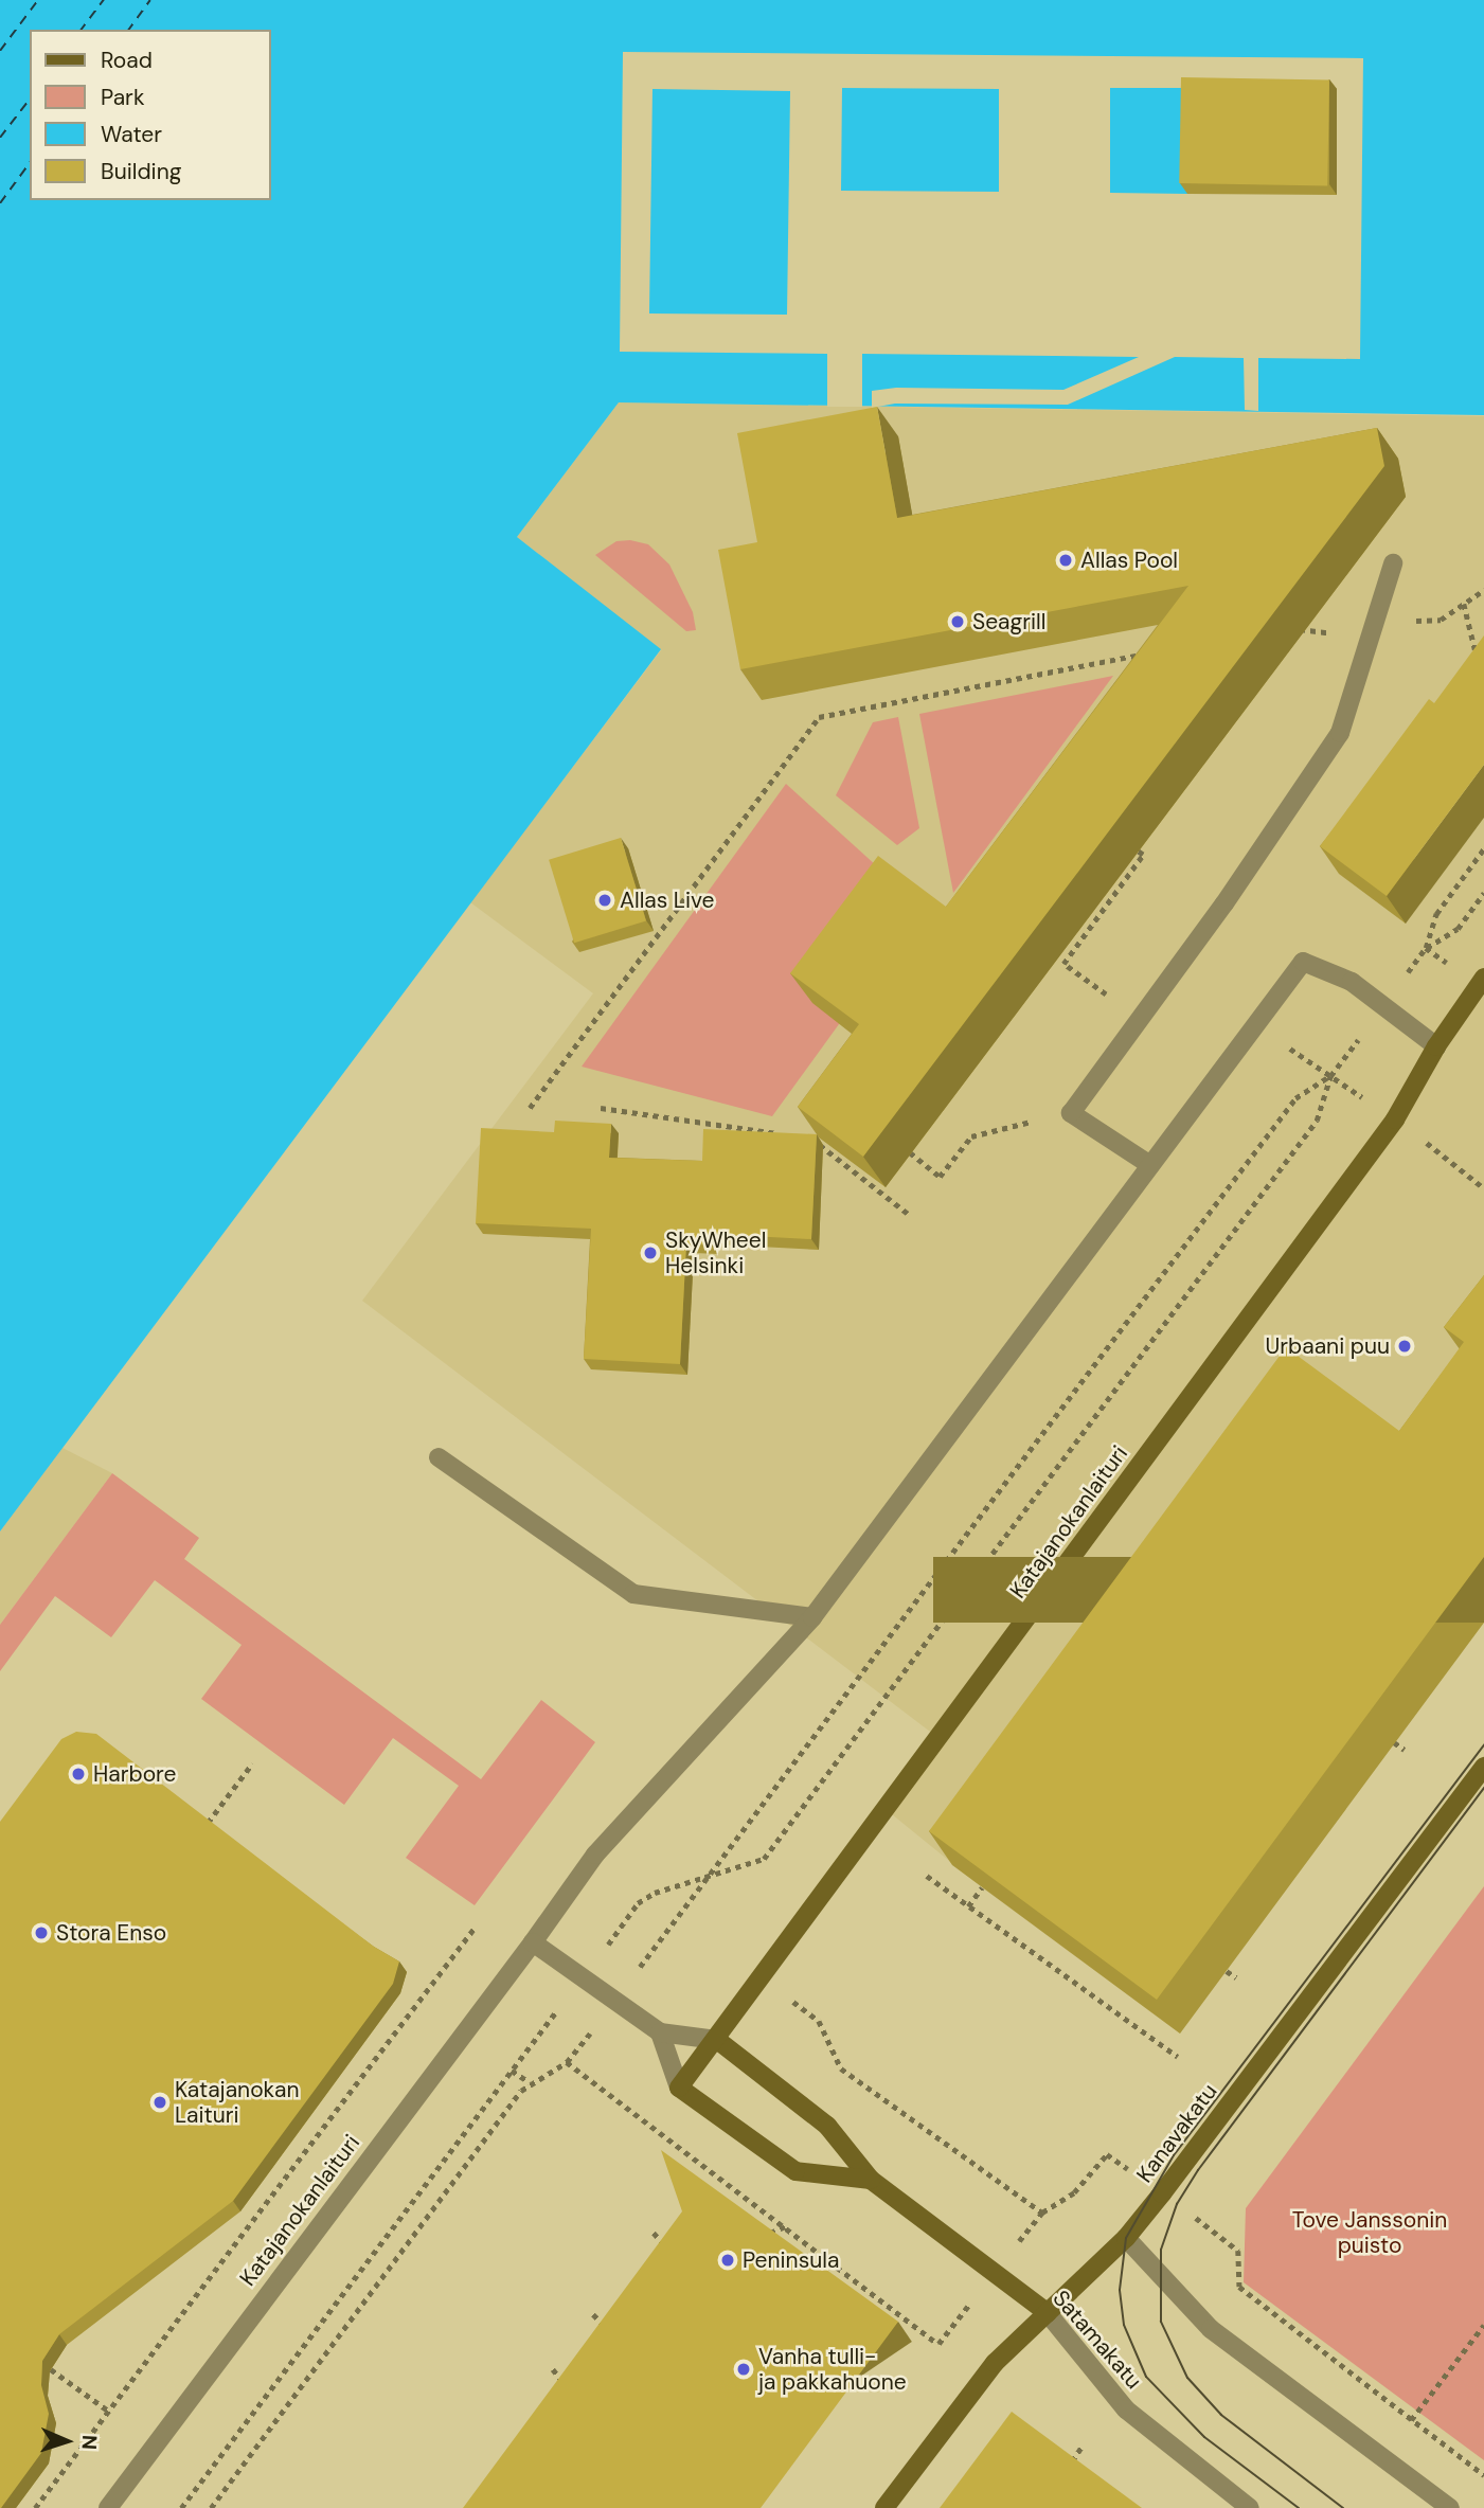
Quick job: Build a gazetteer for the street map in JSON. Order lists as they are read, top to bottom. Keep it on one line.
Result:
{"streets":{"main road":["Katajanokanlaituri","Kanavakatu","Satamakatu"]},"crossings":[["Katajanokanlaituri","Satamakatu"],["Kanavakatu","Satamakatu"]],"parks":["Tove Janssonin puisto"],"places":["Allas Pool","Seagrill","Allas Live","SkyWheel Helsinki","Urbaani puu","Harbore","Stora Enso","Katajanokan Laituri","Peninsula","Vanha tulli- ja pakkahuone"],"legend":["Road","Park","Water","Building"],"north":"right"}
